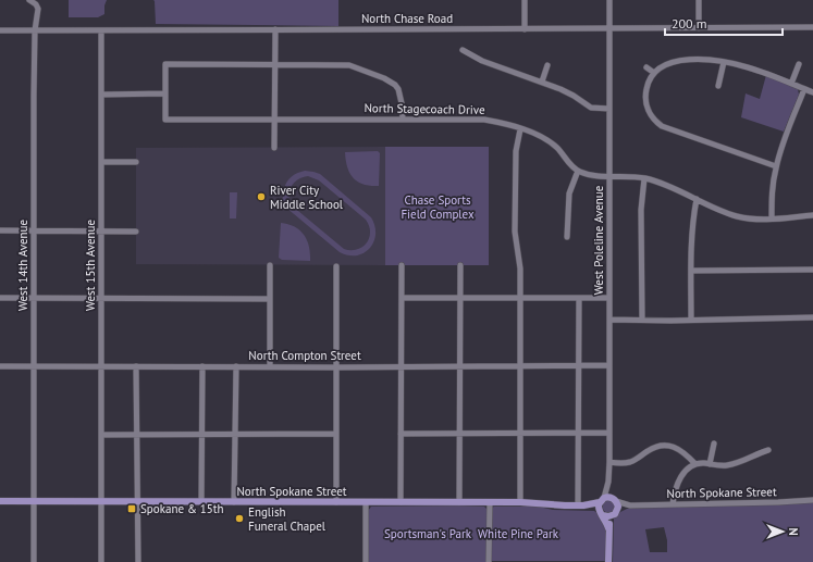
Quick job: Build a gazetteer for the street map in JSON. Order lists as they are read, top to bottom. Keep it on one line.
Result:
{"streets":{"main road":["North Spokane Street"],"street":["North Chase Road","North Stagecoach Drive","West Poleline Avenue","West 14th Avenue","West 15th Avenue","North Compton Street"]},"crossings":[["North Chase Road","West Poleline Avenue"],["North Chase Road","West 14th Avenue"],["North Chase Road","West 15th Avenue"],["West Poleline Avenue","North Compton Street"],["West Poleline Avenue","North Spokane Street"],["West 14th Avenue","North Compton Street"],["West 14th Avenue","North Spokane Street"],["West 15th Avenue","North Compton Street"],["West 15th Avenue","North Spokane Street"]],"parks":["Chase Sports Field Complex","Sportsman's Park","White Pine Park"],"places":{"other":["River City Middle School","English Funeral Chapel"],"transit":["Spokane & 15th"]},"scale_bar":"200 m","north":"right"}
